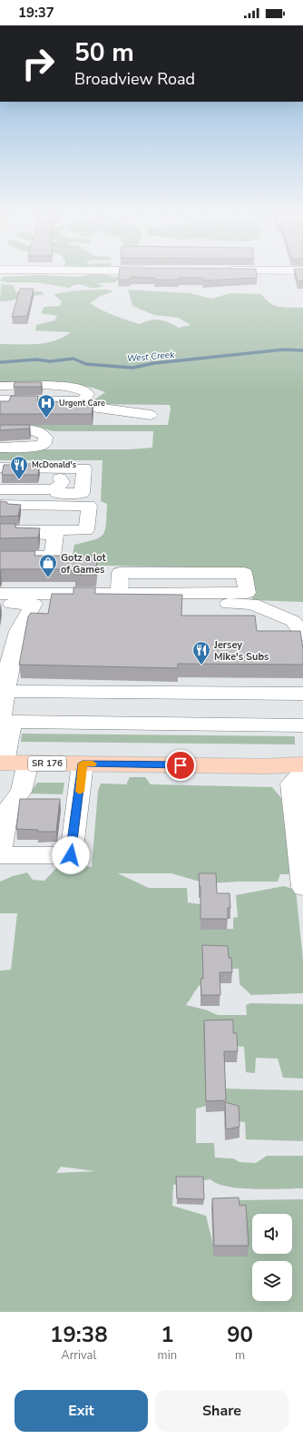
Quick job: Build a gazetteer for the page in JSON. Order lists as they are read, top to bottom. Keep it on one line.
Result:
{"streets":{"main road":["SR 176"]},"water":["West Creek"],"places":{"hospital":["Urgent Care"],"restaurant":["McDonald's","Jersey Mike's Subs"],"shop":["Gotz a lot of Games"]},"page":{"status":"19:37","turn":["50 m","Broadview Road"],"eta":["19:38","Arrival","1","min","90","m"],"buttons":["Exit","Share"]}}
